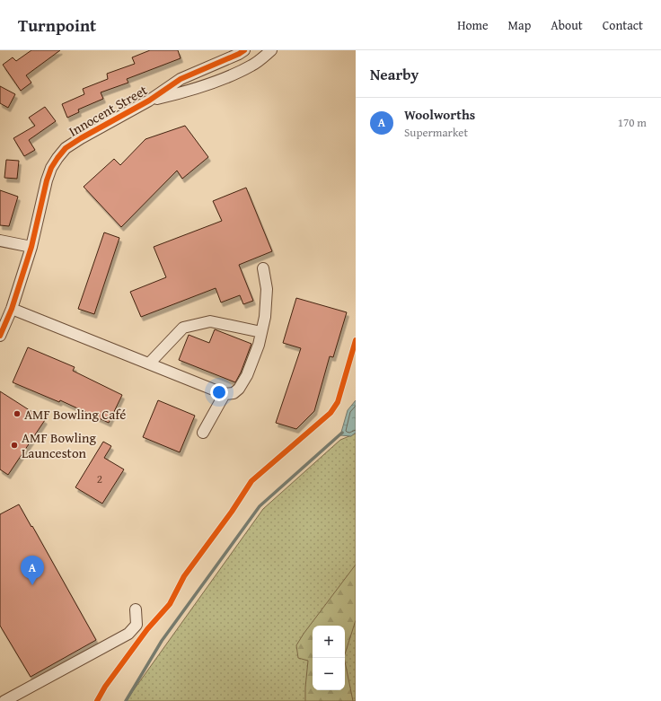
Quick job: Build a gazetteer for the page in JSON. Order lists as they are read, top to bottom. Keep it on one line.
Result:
{"streets":{"street":["Innocent Street"]},"places":["AMF Bowling Café","AMF Bowling Launceston"],"house_numbers":["2"],"page":{"header":"Turnpoint","nav":["Home","Map","About","Contact"],"heading":"Nearby","list":[{"mark":"A","name":"Woolworths","note":"Supermarket","value":"170 m"}],"pins":"A","map_buttons":["+","−"]}}
